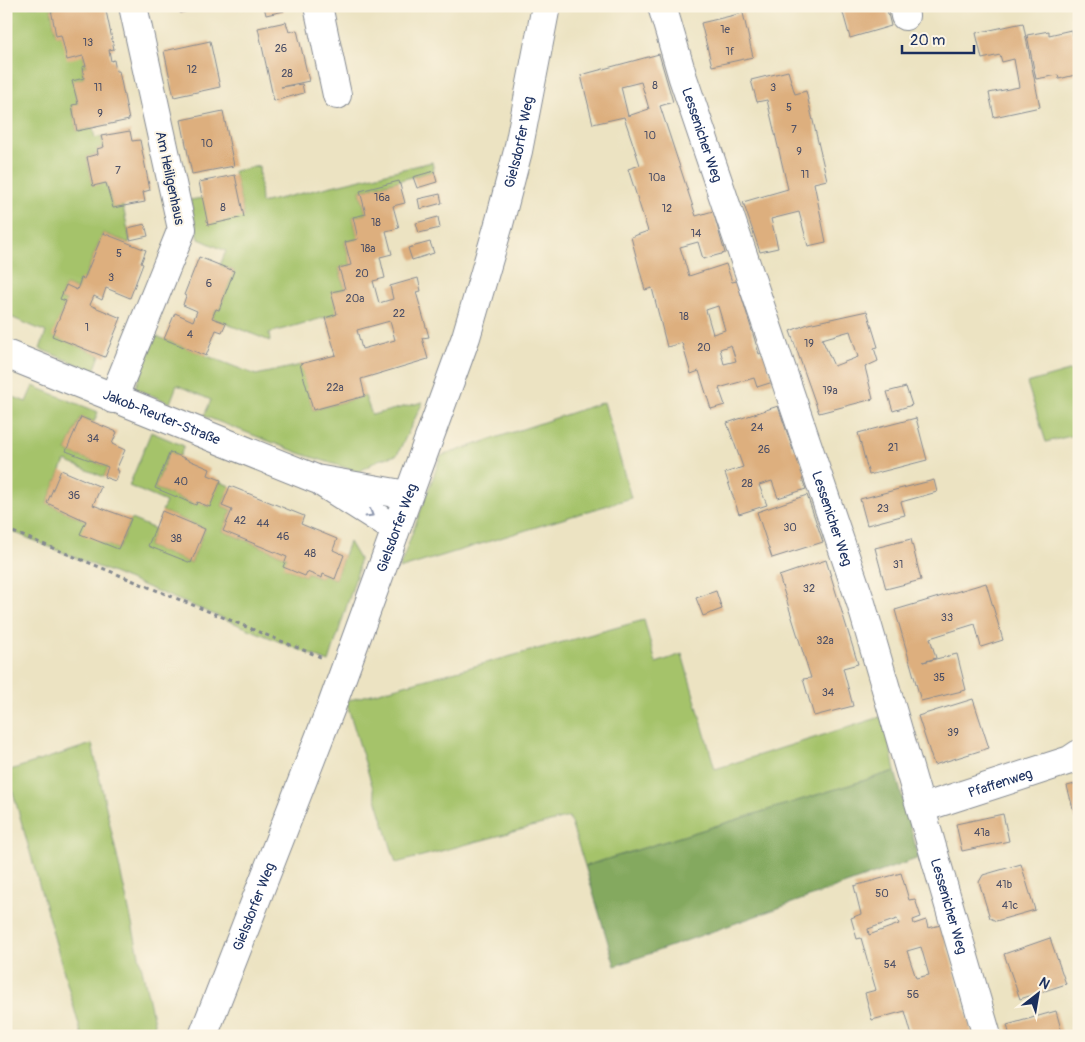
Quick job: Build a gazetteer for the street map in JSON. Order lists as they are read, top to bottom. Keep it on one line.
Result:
{"streets":{"street":["Lessenicher Weg","Gielsdorfer Weg","Am Heiligenhaus","Jakob-Reuter-Straße","Pfaffenweg"]},"crossings":[["Lessenicher Weg","Pfaffenweg"],["Gielsdorfer Weg","Jakob-Reuter-Straße"],["Am Heiligenhaus","Jakob-Reuter-Straße"]],"house_numbers":["1e","13","26","1f","12","28","8","11","3","5","9","7","10","10","9","7","11","10a","16a","8","12","18","14","18a","5","20","3","6","20a","22","18","1","4","19","20","22a","19a","24","34","21","26","40","28","36","23","42","44","30","46","38","48","31","32","33","32a","35","34","39","41a","41b","50","41c","54","56"],"scale_bar":"20 m","north":"top right"}
